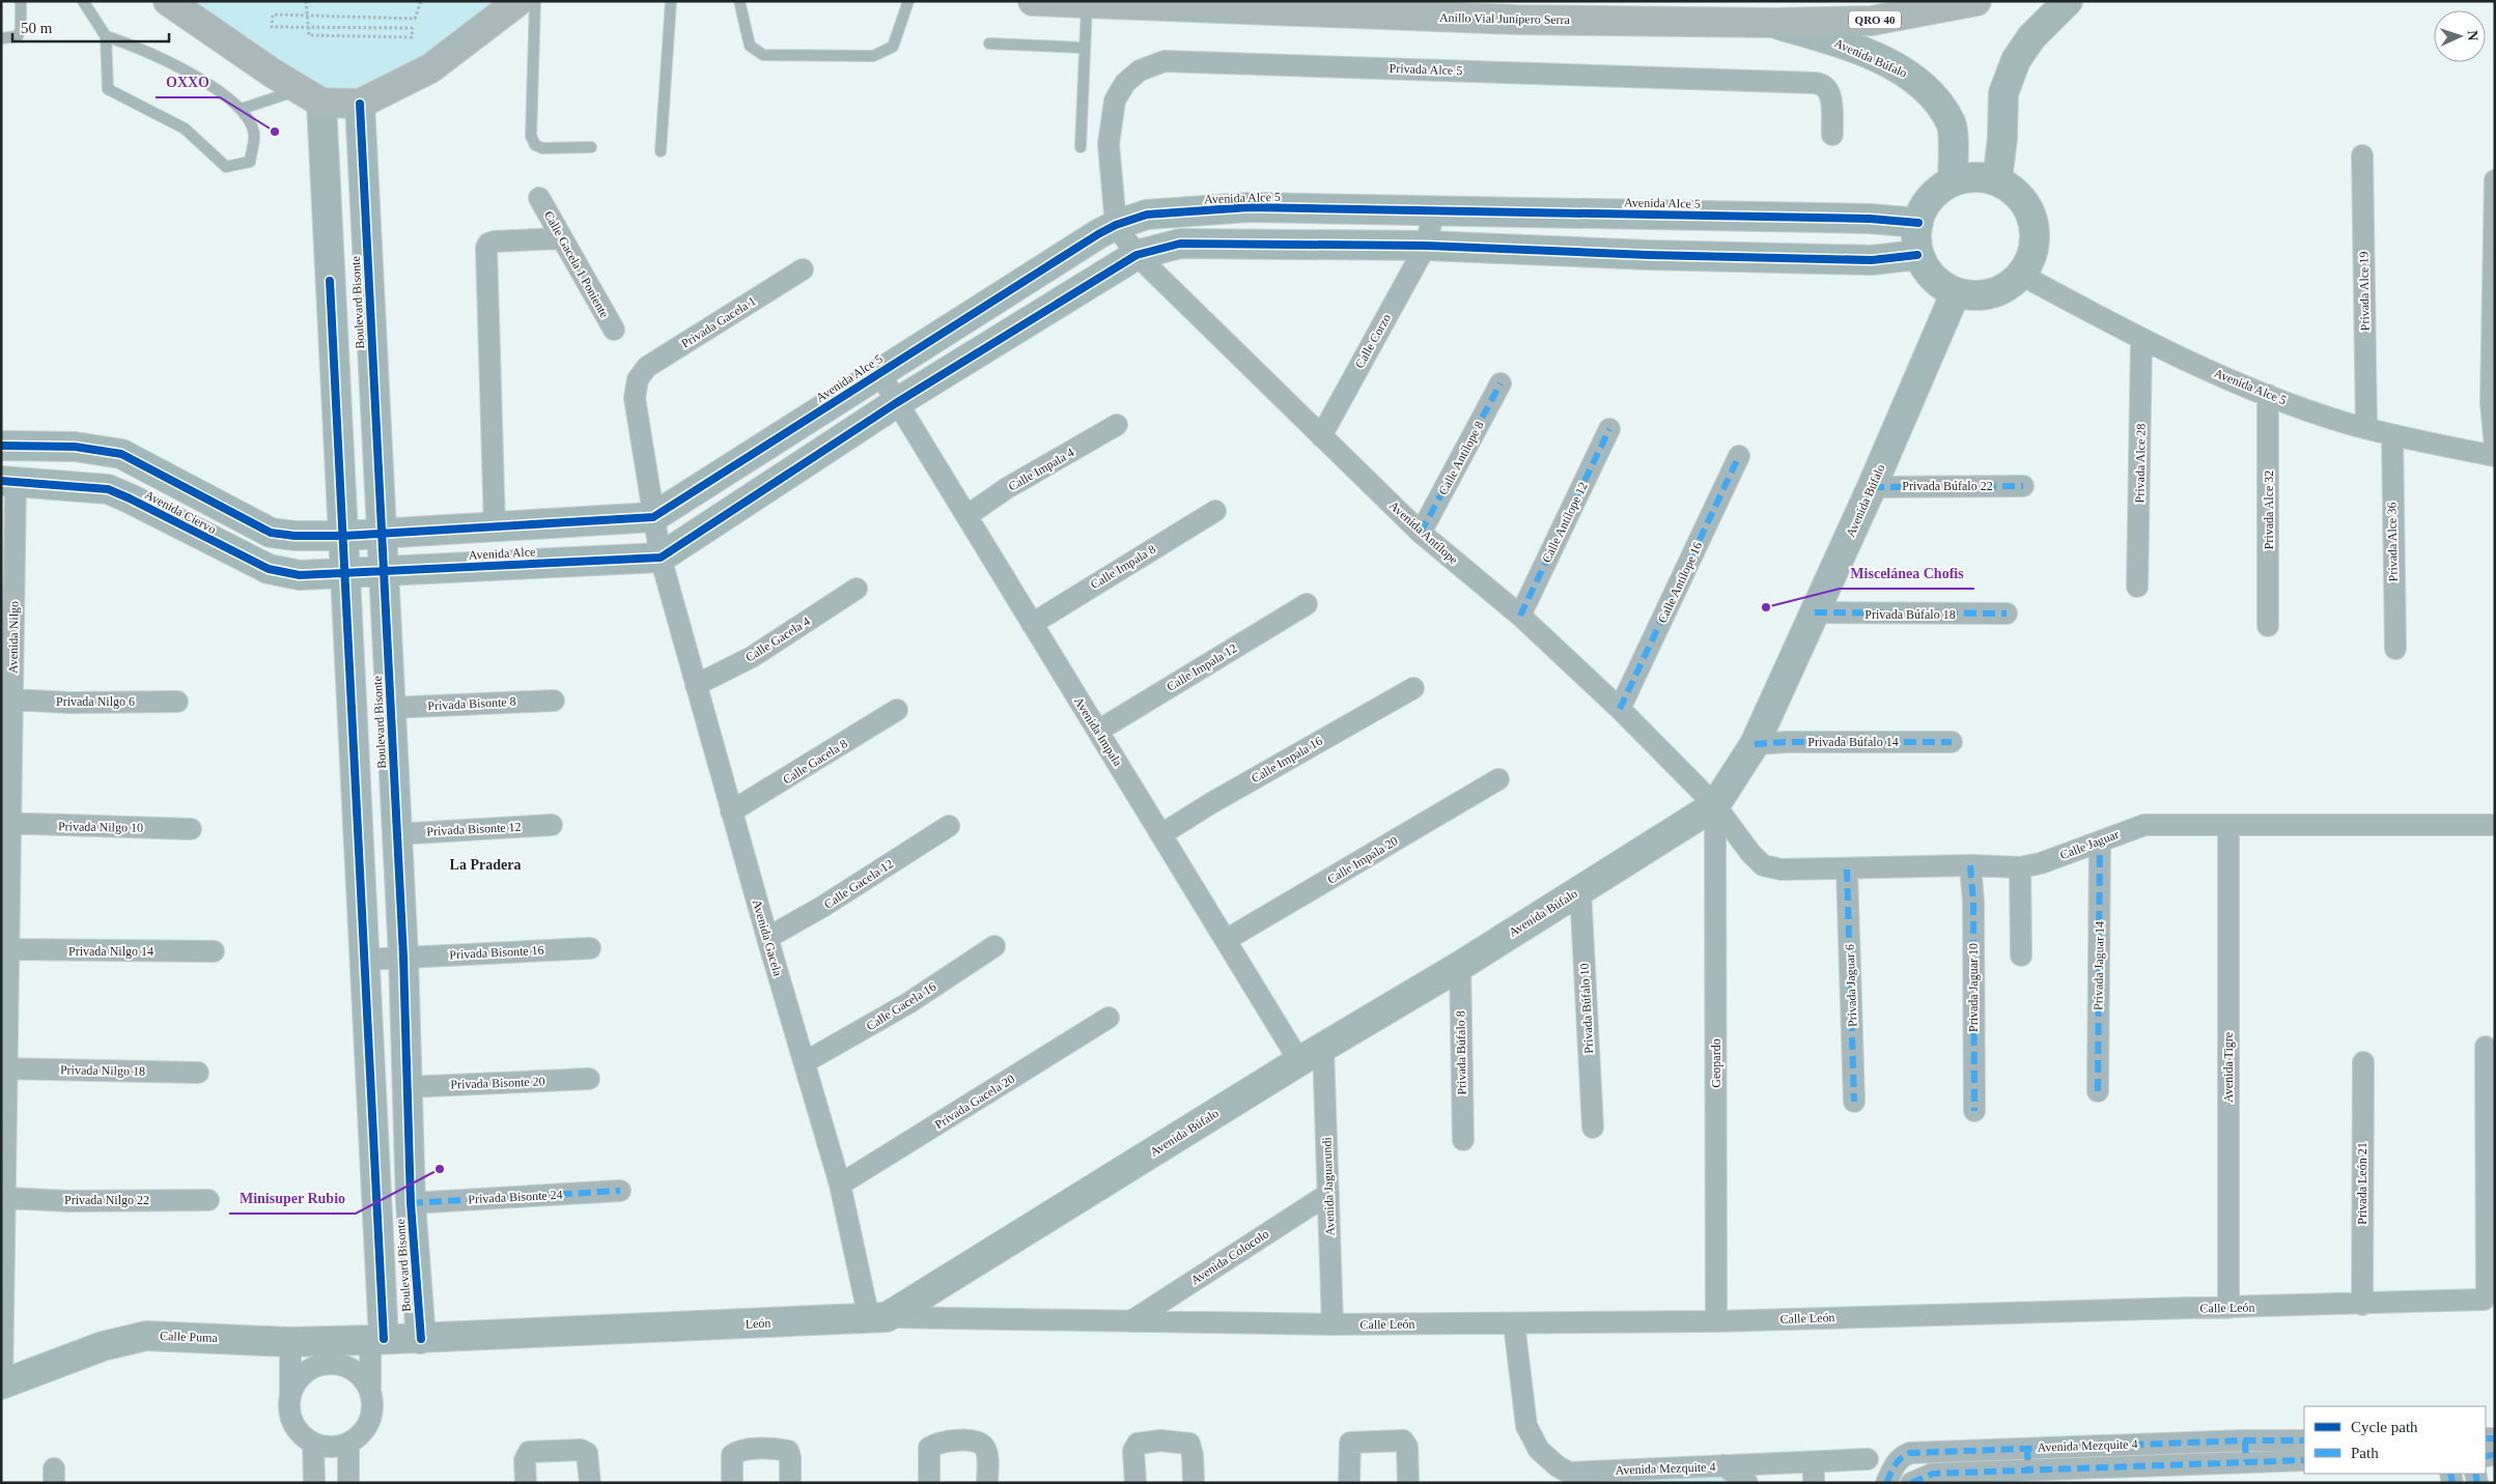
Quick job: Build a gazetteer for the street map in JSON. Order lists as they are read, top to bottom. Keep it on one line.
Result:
{"streets":{"highway":["Anillo Vial Junípero Serra","QRO 40"],"street":["Avenida Búfalo","Privada Alce 5","Avenida Alce 5","Calle Gacela 1 Poniente","Privada Alce 19","Boulevard Bisonte","Privada Gacela 1","Calle Corzo","Calle Antílope 8","Privada Alce 28","Calle Impala 4","Privada Búfalo 22","Privada Alce 32","Avenida Ciervo","Calle Antílope 12","Avenida Antílope","Privada Alce 36","Avenida Alce","Calle Impala 8","Calle Antílope 16","Privada Búfalo 18","Avenida Nilgo","Calle Gacela 4","Calle Impala 12","Privada Nilgo 6","Privada Bisonte 8","Avenida Impala","Privada Búfalo 14","Calle Impala 16","Calle Gacela 8","Privada Nilgo 10","Privada Bisonte 12","Calle Jaguar","Calle Impala 20","Calle Gacela 12","Avenida Gacela","Privada Nilgo 14","Privada Bisonte 16","Privada Jaguar 14","Privada Jaguar 6","Privada Jaguar 10","Calle Gacela 16","Privada Búfalo 10","Privada Búfalo 8","Geopardo","Avenida Tigre","Privada Nilgo 18","Privada Bisonte 20","Privada Gacela 20","Privada León 21","Avenida Jaguarundi","Privada Bisonte 24","Privada Nilgo 22","Avenida Colocolo","Calle León","León","Calle Puma","Avenida Mezquite 4"]},"crossings":[["Anillo Vial Junípero Serra","Avenida Búfalo"],["Avenida Búfalo","Avenida Alce 5"],["Avenida Búfalo","Privada Búfalo 22"],["Avenida Búfalo","Avenida Antílope"],["Avenida Búfalo","Privada Búfalo 18"],["Avenida Búfalo","Avenida Impala"],["Avenida Búfalo","Privada Búfalo 14"],["Avenida Búfalo","Calle Jaguar"],["Avenida Búfalo","Avenida Gacela"],["Avenida Búfalo","Privada Búfalo 10"],["Avenida Búfalo","Privada Búfalo 8"],["Avenida Búfalo","Geopardo"],["Avenida Búfalo","Avenida Jaguarundi"],["Avenida Búfalo","León"],["Privada Alce 5","Avenida Alce 5"],["Privada Alce 5","Avenida Antílope"],["Avenida Alce 5","Privada Alce 19"],["Avenida Alce 5","Privada Gacela 1"],["Avenida Alce 5","Calle Corzo"],["Avenida Alce 5","Privada Alce 28"],["Avenida Alce 5","Privada Alce 32"],["Avenida Alce 5","Avenida Antílope"],["Avenida Alce 5","Privada Alce 36"],["Avenida Alce 5","Avenida Impala"],["Avenida Alce 5","Avenida Gacela"],["Boulevard Bisonte","Avenida Ciervo"],["Boulevard Bisonte","Avenida Alce"],["Boulevard Bisonte","Privada Bisonte 8"],["Boulevard Bisonte","Privada Bisonte 12"],["Boulevard Bisonte","Privada Bisonte 16"],["Boulevard Bisonte","Privada Bisonte 20"],["Boulevard Bisonte","Privada Bisonte 24"],["Boulevard Bisonte","León"],["Boulevard Bisonte","Calle Puma"],["Privada Gacela 1","Avenida Gacela"],["Calle Corzo","Avenida Antílope"],["Calle Antílope 8","Avenida Antílope"],["Calle Impala 4","Avenida Impala"],["Avenida Ciervo","Avenida Alce"],["Avenida Ciervo","Avenida Nilgo"],["Calle Antílope 12","Avenida Antílope"],["Avenida Antílope","Calle Antílope 16"],["Avenida Antílope","Calle Jaguar"],["Avenida Antílope","Geopardo"],["Avenida Alce","Avenida Gacela"],["Calle Impala 8","Avenida Impala"],["Avenida Nilgo","Privada Nilgo 6"],["Avenida Nilgo","Privada Nilgo 10"],["Avenida Nilgo","Privada Nilgo 14"],["Avenida Nilgo","Privada Nilgo 18"],["Avenida Nilgo","Privada Nilgo 22"],["Avenida Nilgo","Calle Puma"],["Calle Gacela 4","Avenida Gacela"],["Calle Impala 12","Avenida Impala"],["Avenida Impala","Calle Impala 16"],["Avenida Impala","Calle Impala 20"],["Calle Gacela 8","Avenida Gacela"],["Calle Jaguar","Privada Jaguar 14"],["Calle Jaguar","Privada Jaguar 6"],["Calle Jaguar","Privada Jaguar 10"],["Calle Jaguar","Geopardo"],["Calle Jaguar","Avenida Tigre"],["Calle Gacela 12","Avenida Gacela"],["Avenida Gacela","Calle Gacela 16"],["Avenida Gacela","Privada Gacela 20"],["Avenida Gacela","León"],["Geopardo","Calle León"],["Avenida Tigre","Calle León"],["Privada León 21","Calle León"],["Avenida Jaguarundi","Avenida Colocolo"],["Avenida Jaguarundi","Calle León"],["Avenida Colocolo","Calle León"],["Avenida Colocolo","León"],["Calle León","León"],["Calle León","Avenida Mezquite 4"],["León","Calle Puma"]],"districts":["La Pradera"],"places":["OXXO","Miscelánea Chofis","Minisuper Rubio"],"legend":["Cycle path","Path"],"scale_bar":"50 m","north":"right"}
